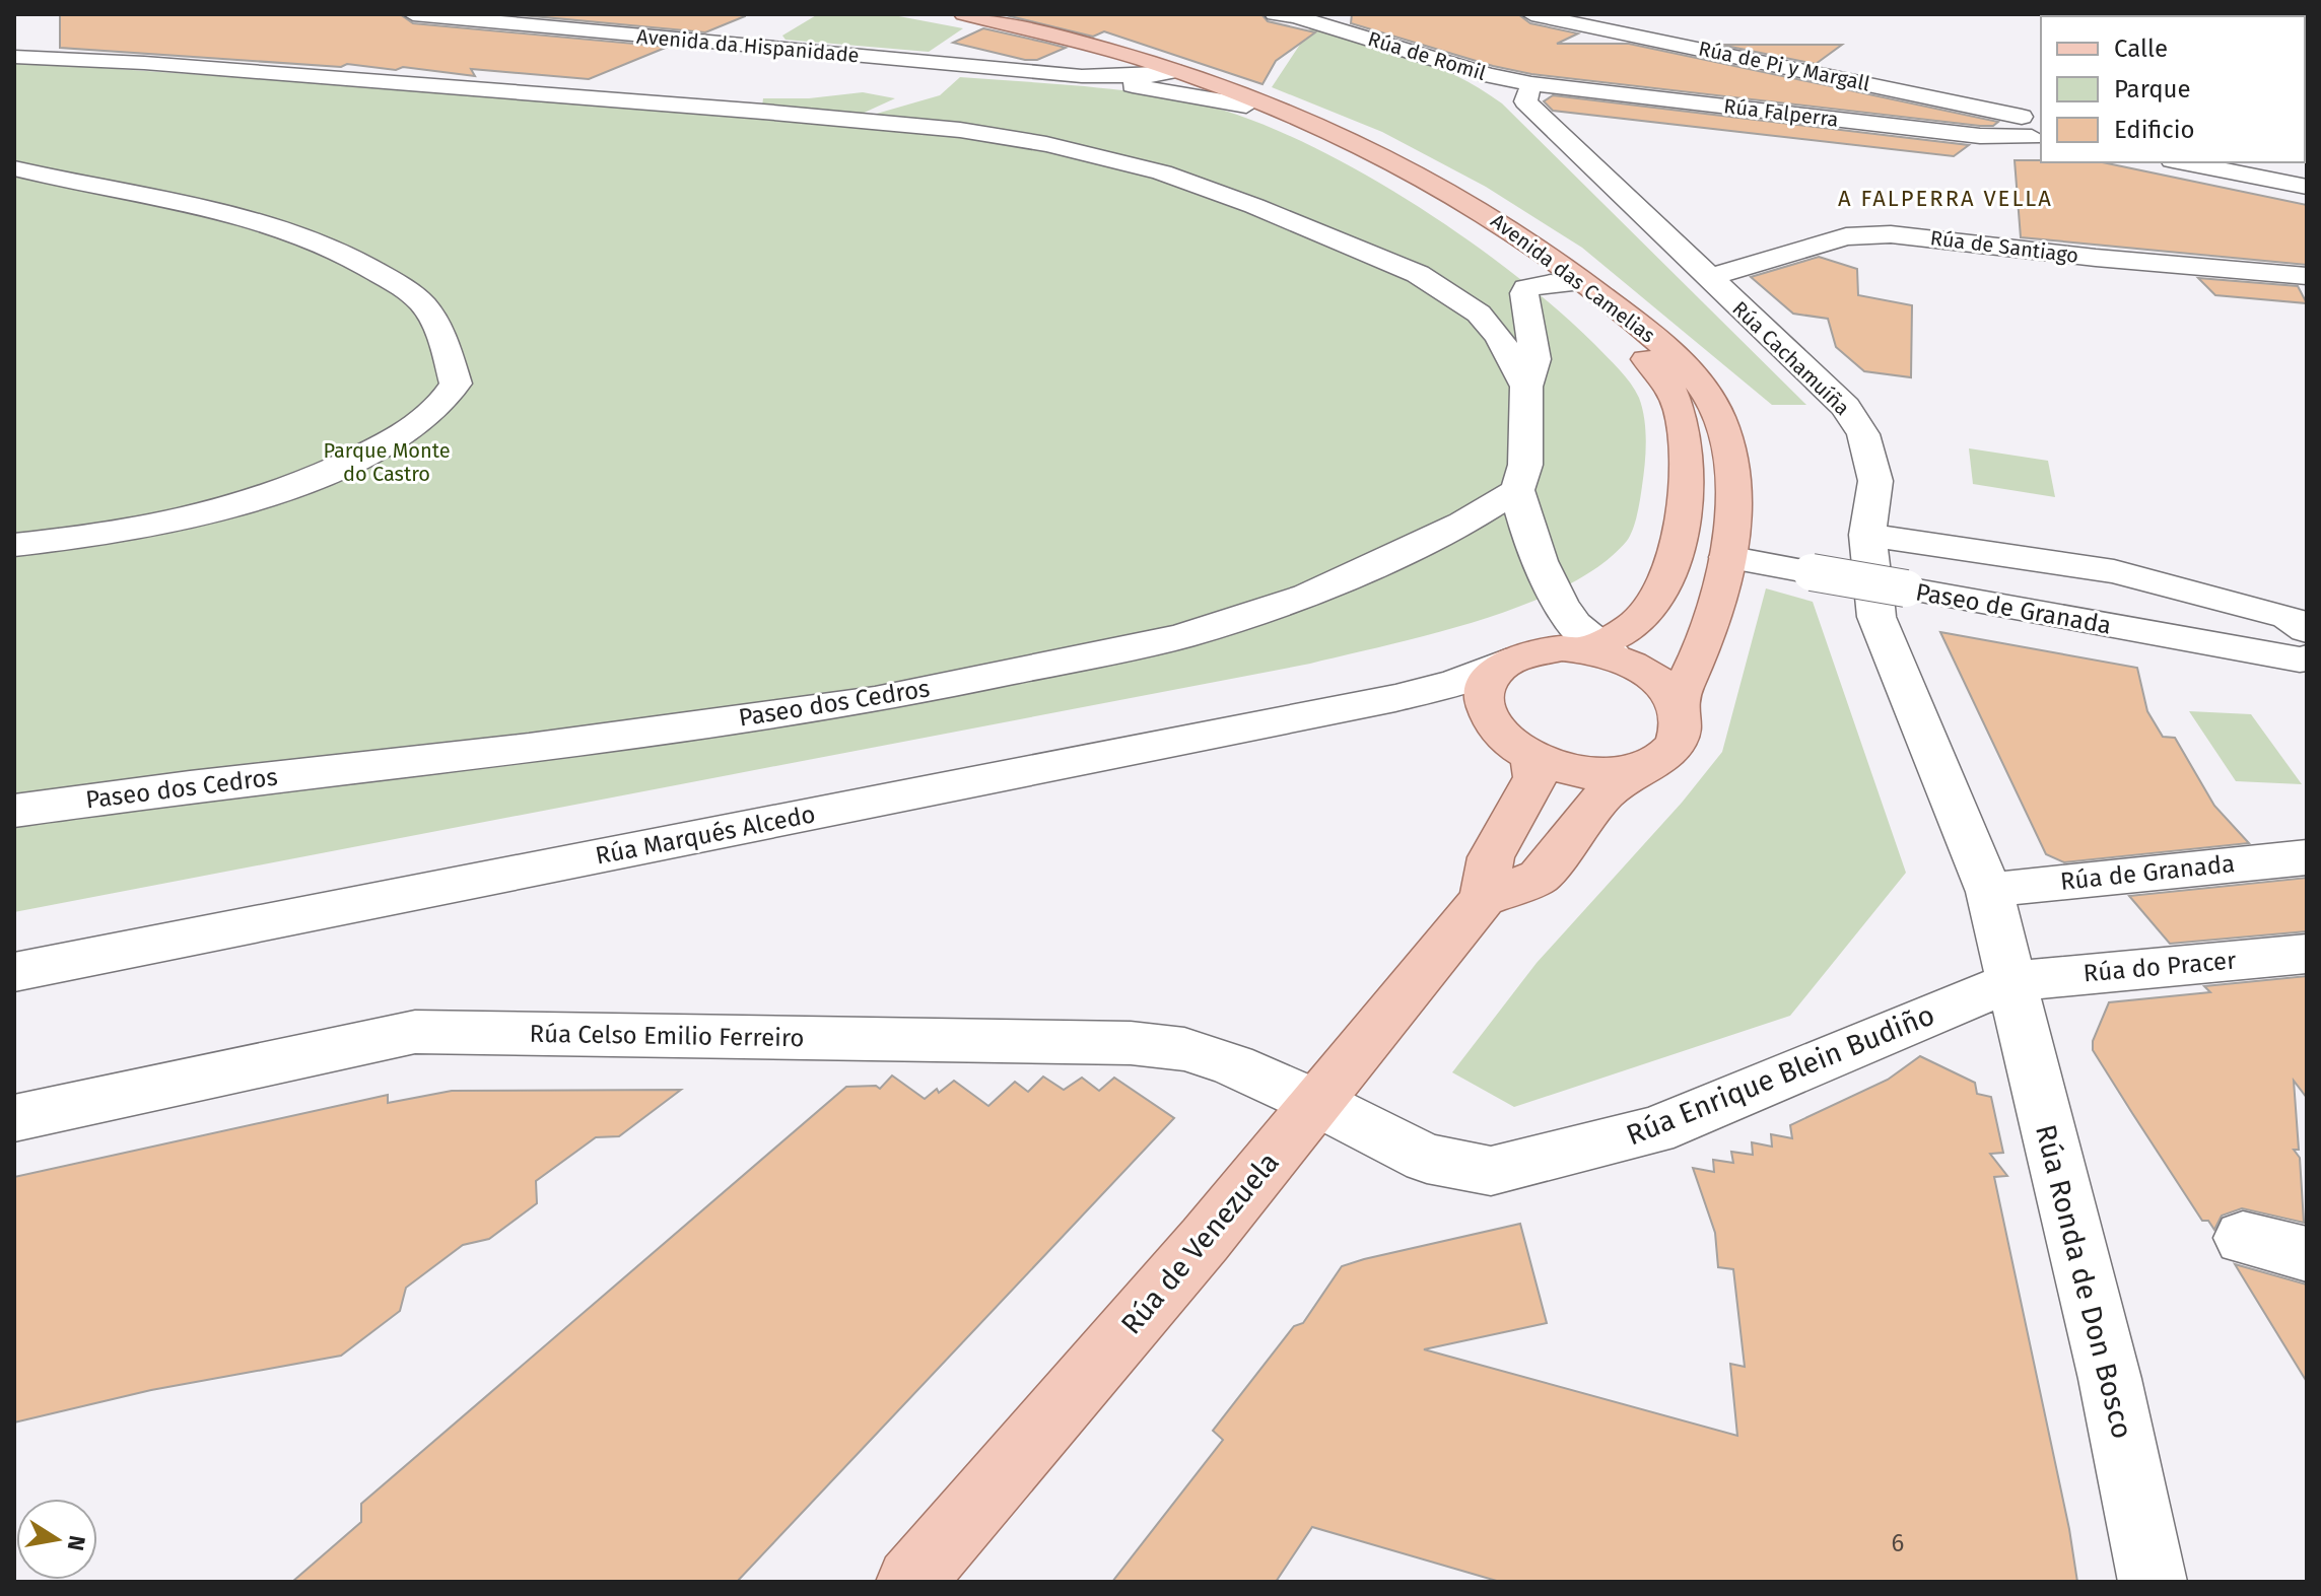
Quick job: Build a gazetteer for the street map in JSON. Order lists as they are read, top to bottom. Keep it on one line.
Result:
{"streets":{"main road":["Avenida das Camelias","Rúa de Venezuela"],"street":["Avenida da Hispanidade","Rúa de Romil","Rúa de Pi y Margall","Rúa Falperra","Rúa de Santiago","Rúa Cachamuíña","Paseo de Granada","Paseo dos Cedros","Rúa Marqués Alcedo","Rúa de Granada","Rúa do Pracer","Rúa Celso Emilio Ferreiro","Rúa Enrique Blein Budiño","Rúa Ronda de Don Bosco"]},"crossings":[["Avenida da Hispanidade","Avenida das Camelias"],["Rúa de Romil","Rúa Falperra"],["Rúa de Romil","Rúa Cachamuíña"],["Rúa de Pi y Margall","Rúa Falperra"],["Rúa Falperra","Rúa Cachamuíña"],["Rúa de Santiago","Rúa Cachamuíña"],["Avenida das Camelias","Paseo de Granada"],["Avenida das Camelias","Rúa Marqués Alcedo"],["Avenida das Camelias","Rúa de Venezuela"],["Rúa Cachamuíña","Rúa de Granada"],["Rúa Cachamuíña","Rúa do Pracer"],["Rúa Cachamuíña","Rúa Enrique Blein Budiño"],["Rúa Cachamuíña","Rúa Ronda de Don Bosco"],["Rúa Marqués Alcedo","Rúa de Venezuela"],["Rúa do Pracer","Rúa Enrique Blein Budiño"],["Rúa do Pracer","Rúa Ronda de Don Bosco"],["Rúa Celso Emilio Ferreiro","Rúa Enrique Blein Budiño"],["Rúa Celso Emilio Ferreiro","Rúa de Venezuela"],["Rúa Enrique Blein Budiño","Rúa de Venezuela"],["Rúa Enrique Blein Budiño","Rúa Ronda de Don Bosco"]],"districts":["A FALPERRA VELLA"],"parks":["Parque Monte do Castro"],"house_numbers":["6"],"legend":["Calle","Parque","Edificio"],"north":"right"}
